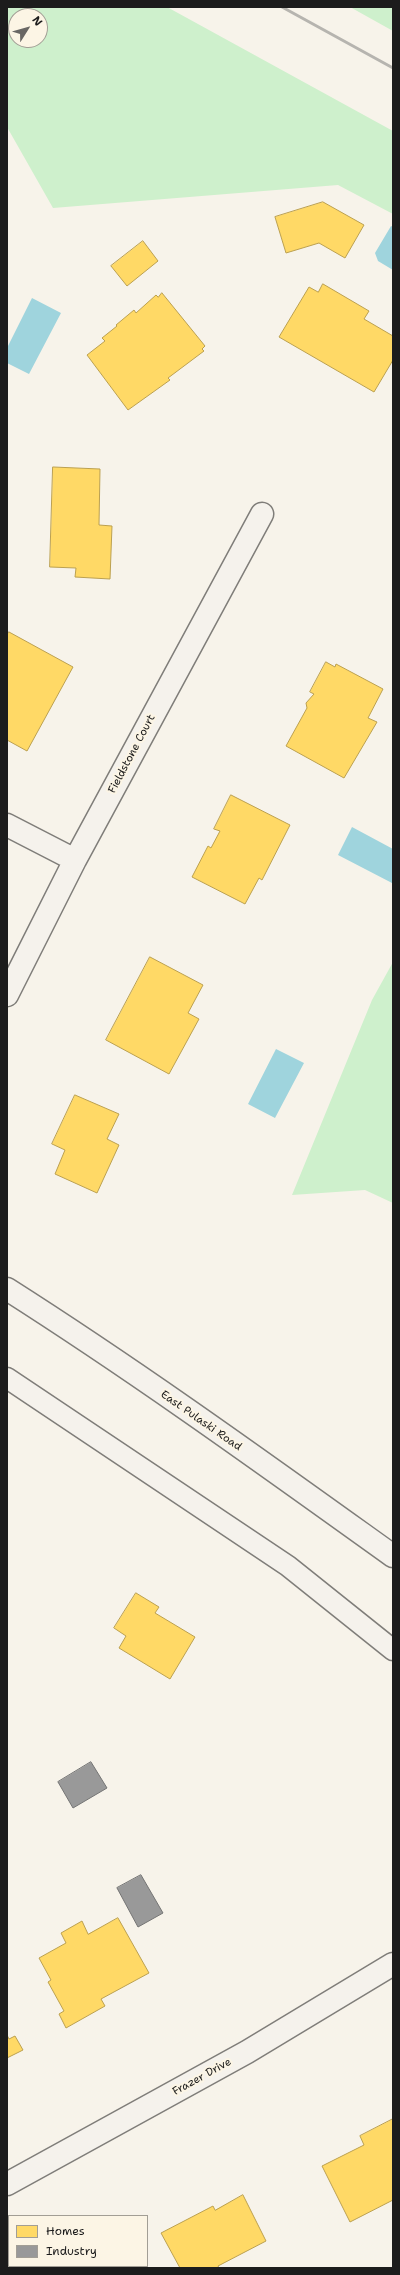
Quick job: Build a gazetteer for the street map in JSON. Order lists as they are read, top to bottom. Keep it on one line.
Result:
{"streets":{"street":["Fieldstone Court","East Pulaski Road","Frazer Drive"]},"legend":["Homes","Industry"],"north":"top right"}
